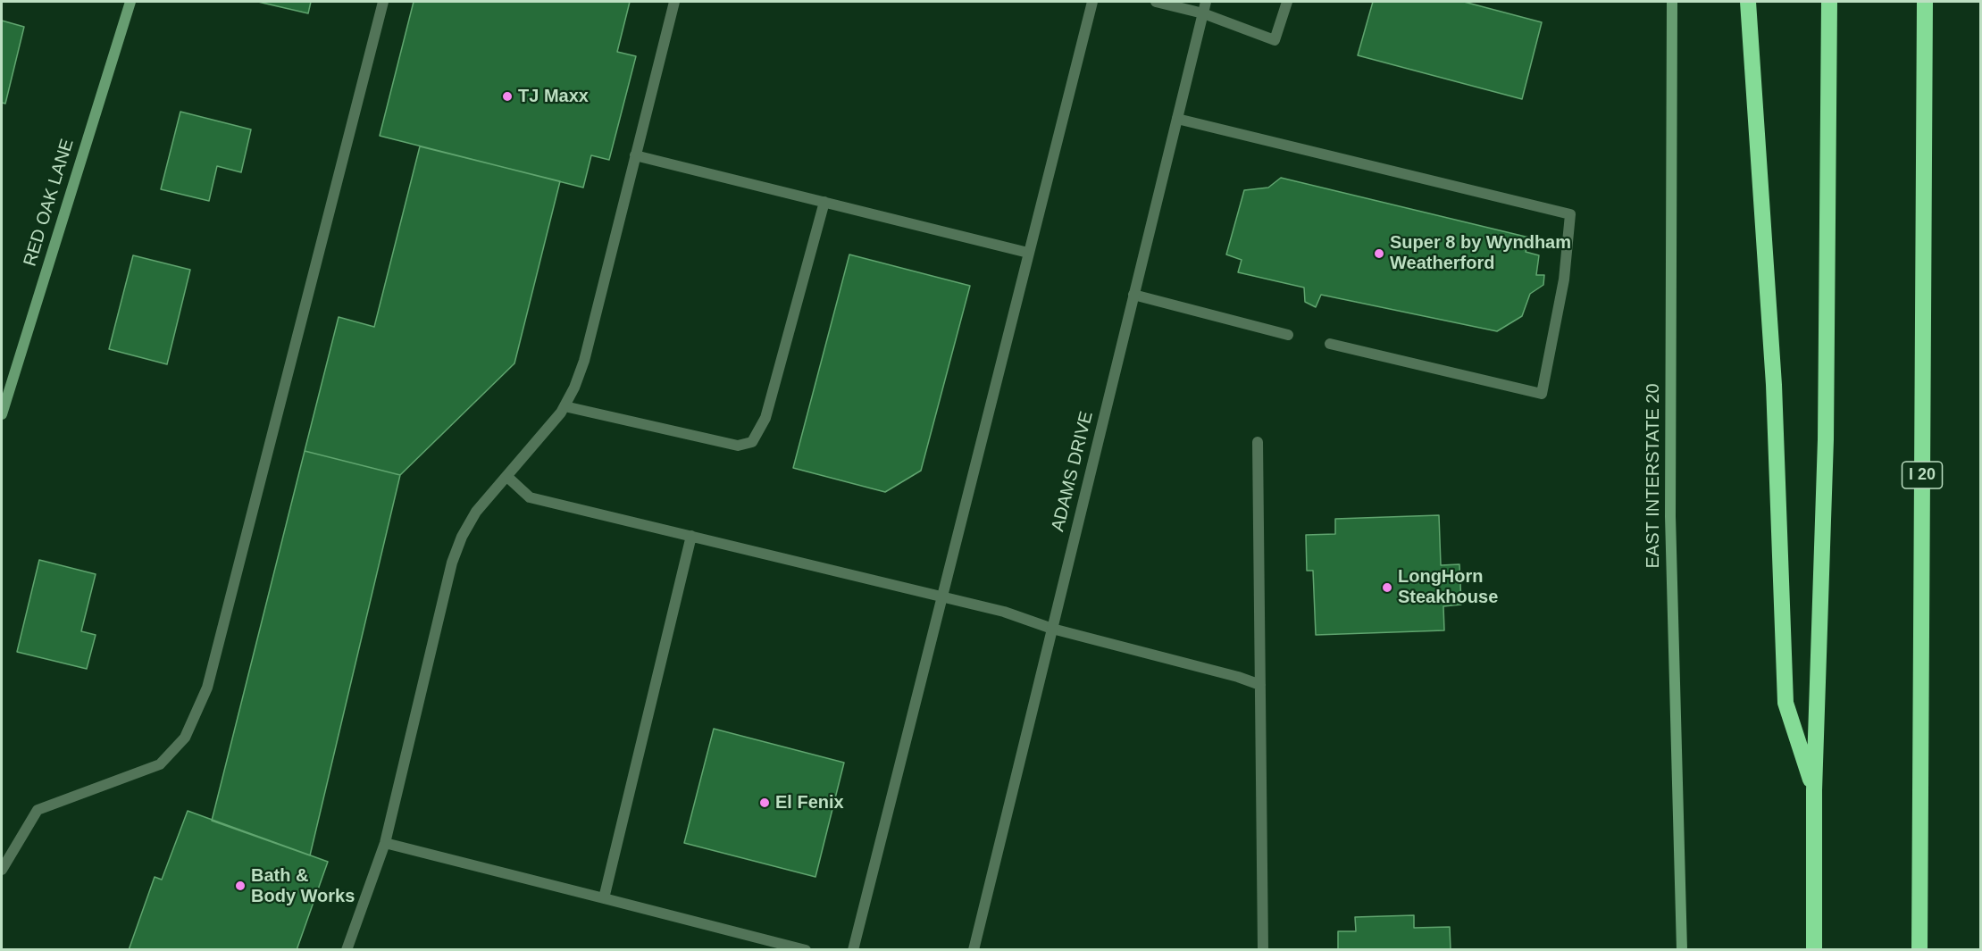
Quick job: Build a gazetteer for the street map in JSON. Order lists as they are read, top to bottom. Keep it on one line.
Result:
{"streets":{"highway":["I 20"],"main road":["RED OAK LANE","EAST INTERSTATE 20"],"street":["ADAMS DRIVE"]},"places":["TJ Maxx","Super 8 by Wyndham Weatherford","LongHorn Steakhouse","El Fenix","Bath & Body Works"]}
